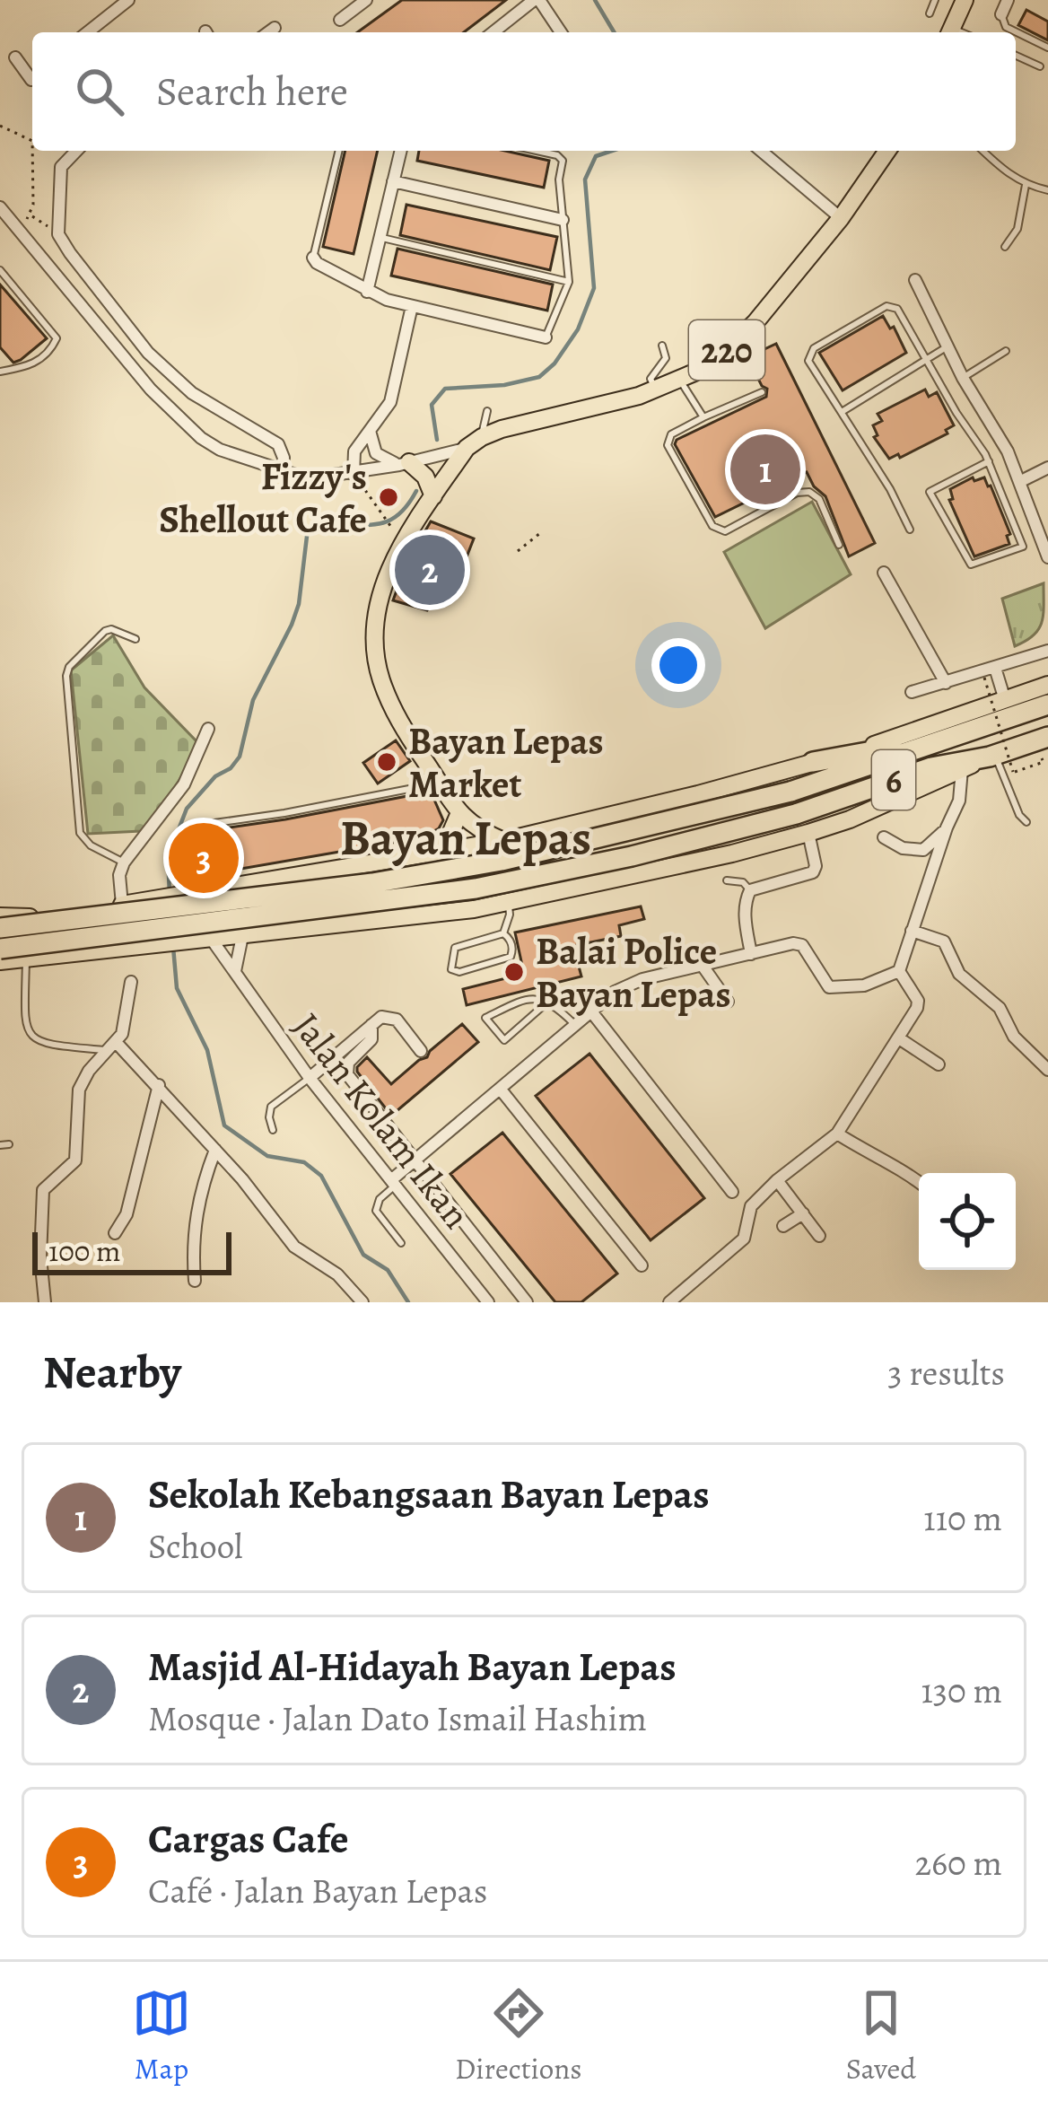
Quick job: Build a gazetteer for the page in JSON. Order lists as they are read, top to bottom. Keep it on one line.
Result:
{"streets":{"highway":["6"],"main road":["220"],"street":["Jalan Kolam Ikan"]},"districts":["Bayan Lepas"],"places":["Fizzy's Shellout Cafe","Bayan Lepas Market","Balai Police Bayan Lepas"],"scale_bar":"100 m","page":{"search":"Search here","pins":["1","2","3"],"scale":"100 m","heading":["Nearby","3 results"],"list":[{"mark":"1","name":"Sekolah Kebangsaan Bayan Lepas","note":"School","value":"110 m"},{"mark":"2","name":"Masjid Al-Hidayah Bayan Lepas","note":"Mosque · Jalan Dato Ismail Hashim","value":"130 m"},{"mark":"3","name":"Cargas Cafe","note":"Café · Jalan Bayan Lepas","value":"260 m"}],"nav":["Map","Directions","Saved"]}}
